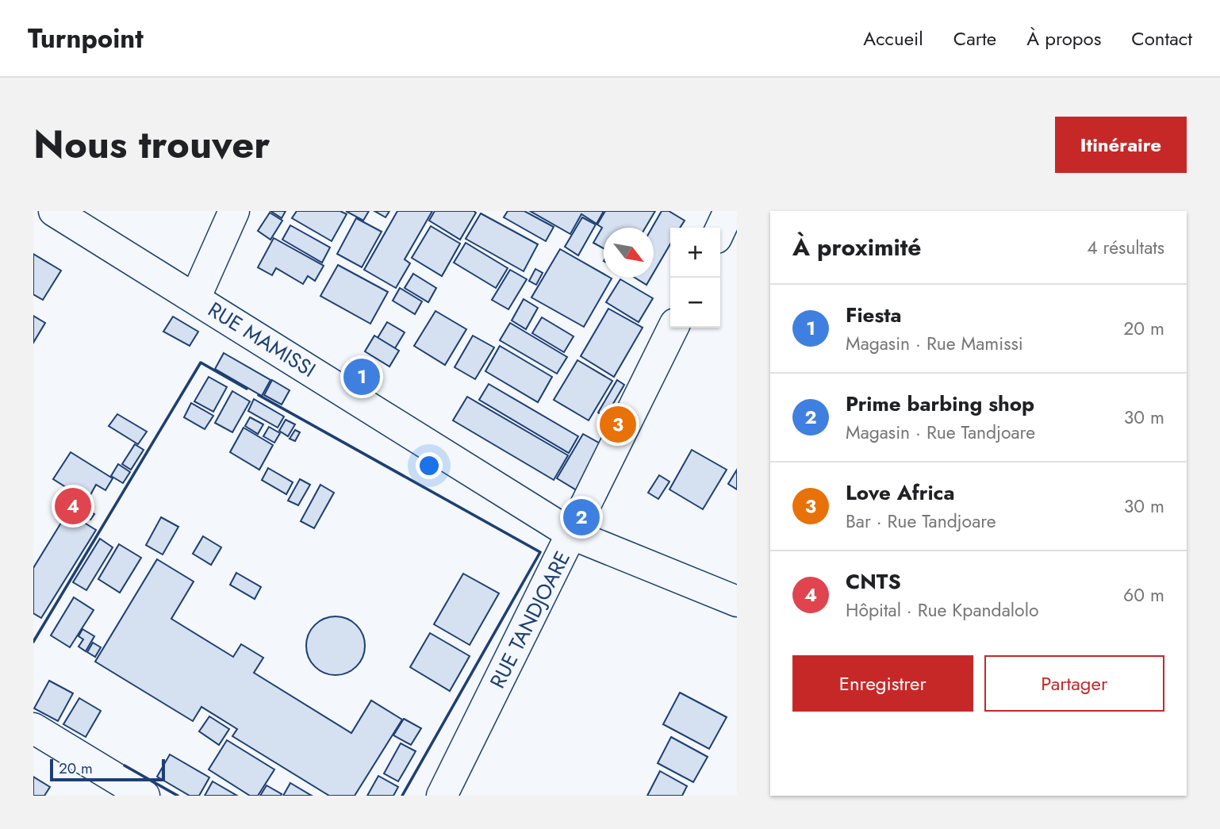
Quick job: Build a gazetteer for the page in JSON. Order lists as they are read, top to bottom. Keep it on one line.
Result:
{"streets":{"street":["RUE MAMISSI","RUE TANDJOARE"]},"crossings":[["RUE MAMISSI","RUE TANDJOARE"]],"scale_bar":"20 m","north":"bottom right","page":{"header":"Turnpoint","nav":["Accueil","Carte","À propos","Contact"],"title":"Nous trouver","buttons":["Itinéraire",["Enregistrer","Partager"]],"heading":["À proximité","4 résultats"],"map_buttons":["+","−"],"list":[{"mark":"1","name":"Fiesta","note":"Magasin · Rue Mamissi","value":"20 m"},{"mark":"2","name":"Prime barbing shop","note":"Magasin · Rue Tandjoare","value":"30 m"},{"mark":"3","name":"Love Africa","note":"Bar · Rue Tandjoare","value":"30 m"},{"mark":"4","name":"CNTS","note":"Hôpital · Rue Kpandalolo","value":"60 m"}],"pins":["1","3","4","2"],"scale":"20 m"}}
